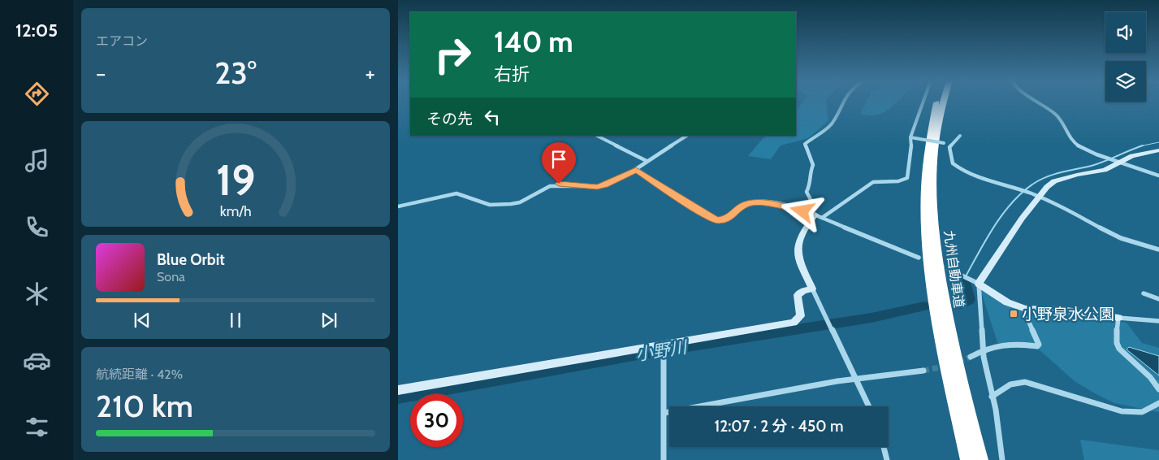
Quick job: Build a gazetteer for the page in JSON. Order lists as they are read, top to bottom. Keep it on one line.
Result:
{"streets":{"highway":["九州自動車道"]},"water":["小野川"],"places":{"transit":["小野泉水公園"]},"page":{"tabs":"12:05","tile":["エアコン",["航続距離 · 42%","210 km"]],"turn":["140 m","右折"],"heat":["−","23°","+"],"then":"その先","song":["Blue Orbit","Sona"],"limit":"30","trip":"12:07 · 2 分 · 450 m","gauge":["19","km/h"]}}
